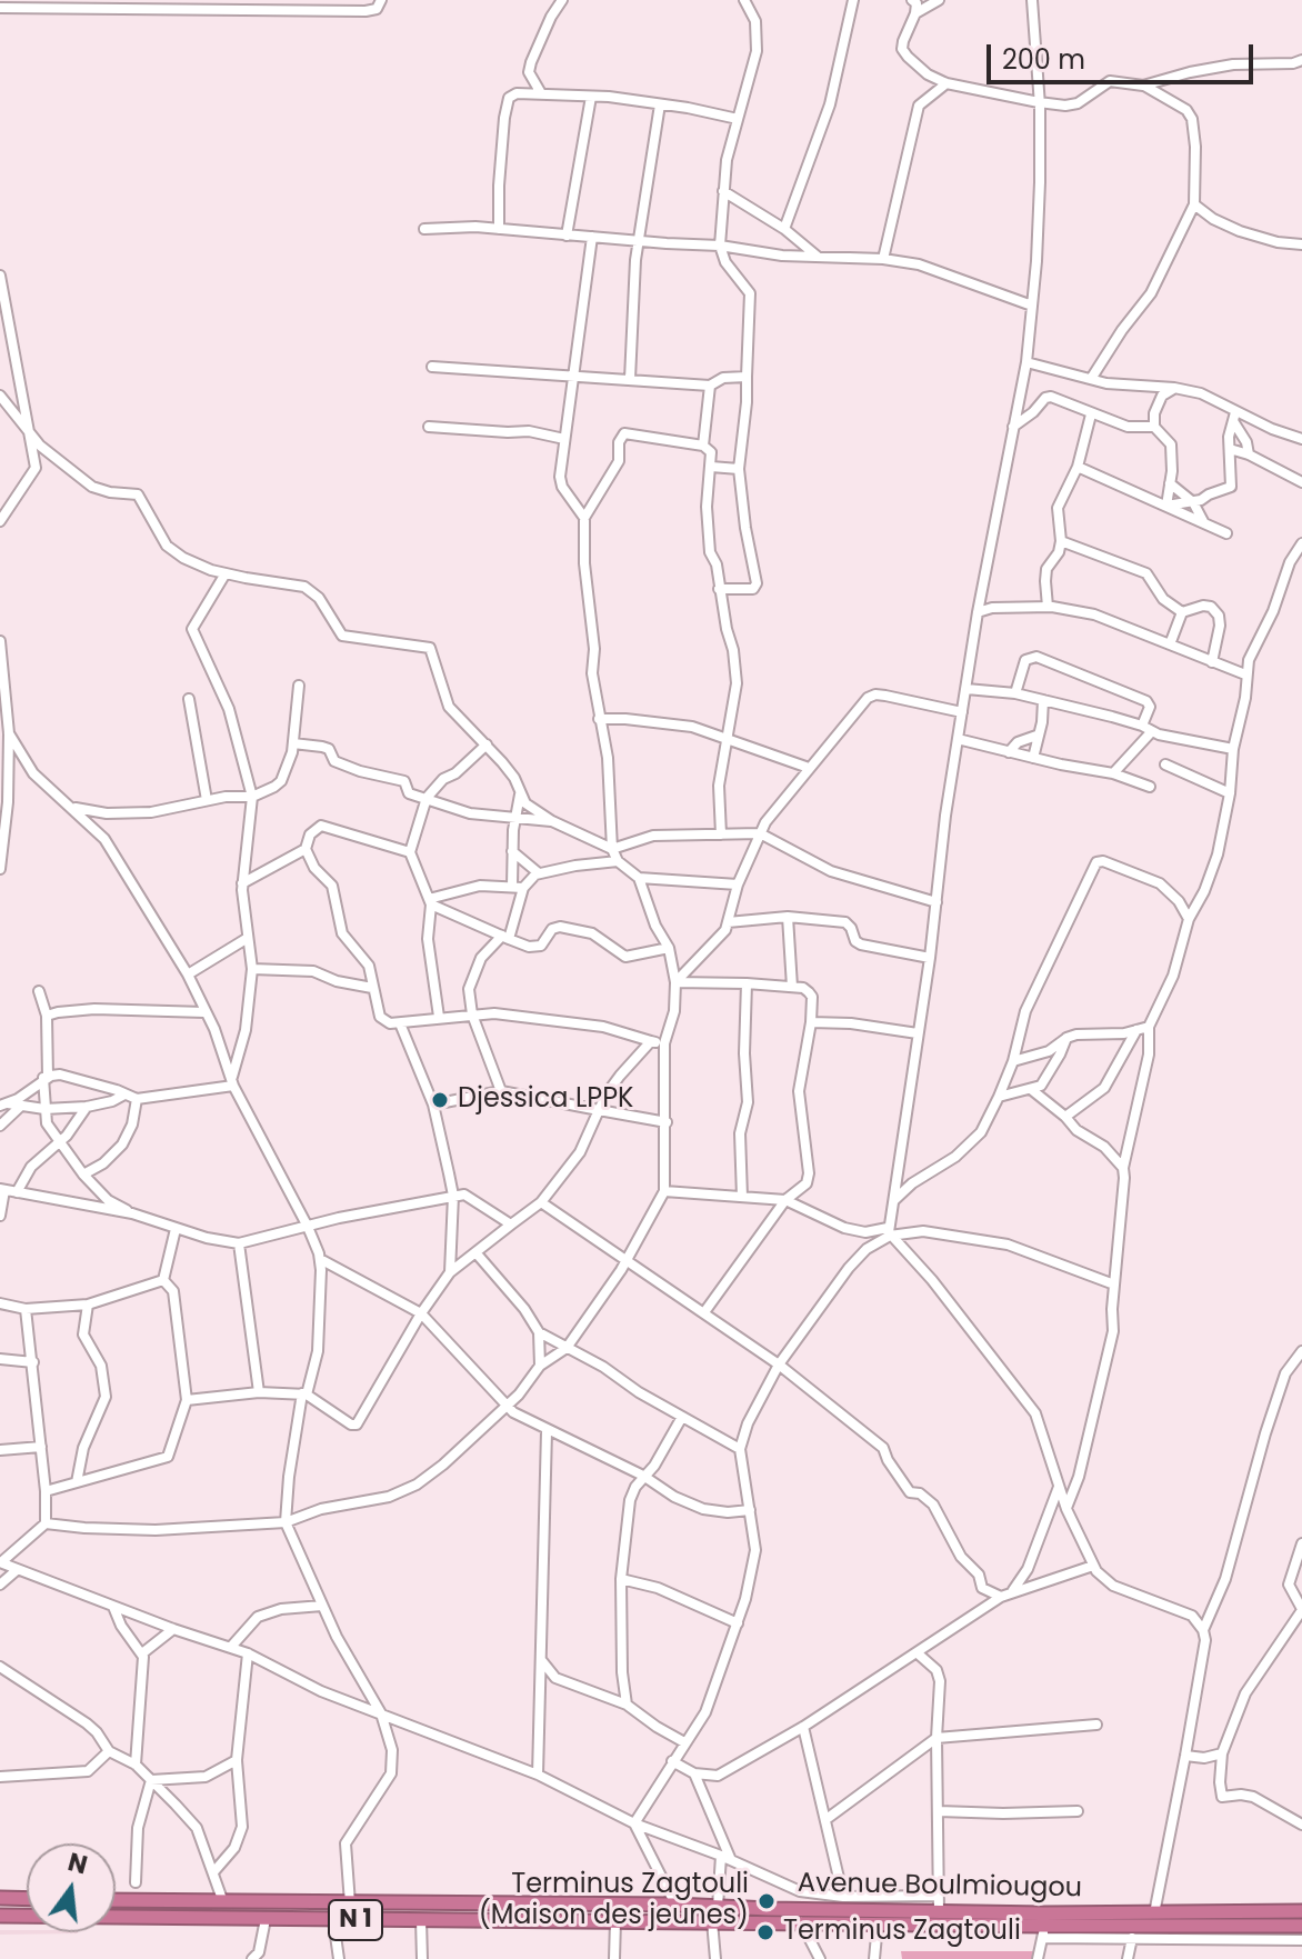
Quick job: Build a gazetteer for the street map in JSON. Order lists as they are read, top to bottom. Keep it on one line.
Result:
{"streets":{"highway":["Avenue Boulmiougou","N 1"]},"places":["Djessica LPPK","Terminus Zagtouli (Maison des jeunes)","Terminus Zagtouli"],"scale_bar":"200 m","north":"top"}
